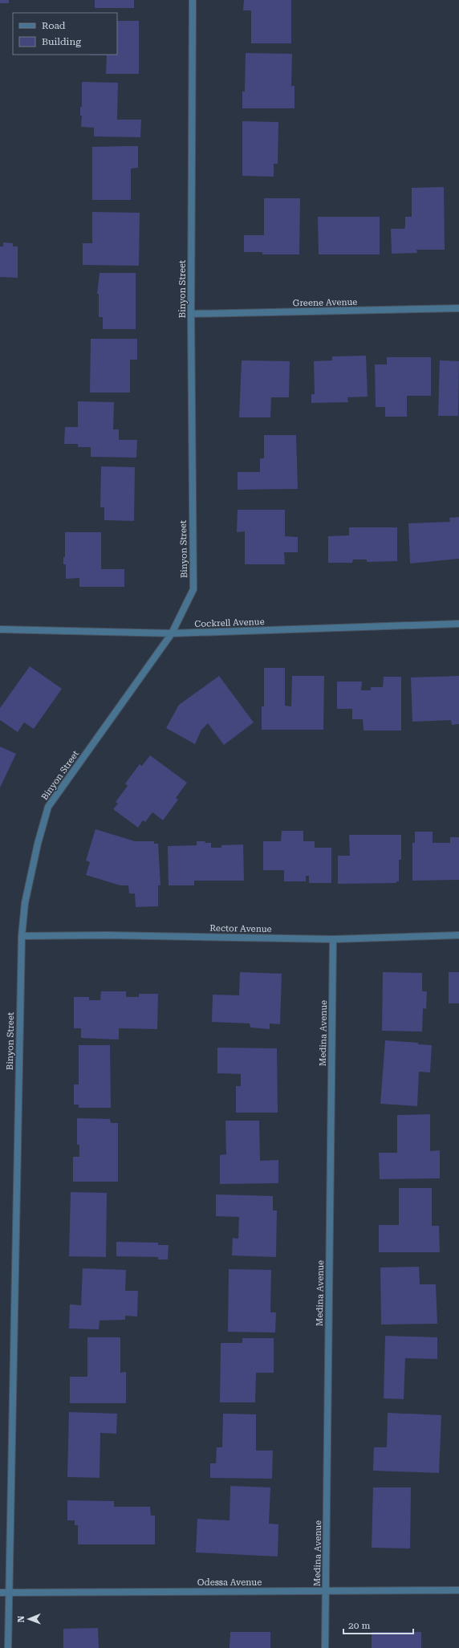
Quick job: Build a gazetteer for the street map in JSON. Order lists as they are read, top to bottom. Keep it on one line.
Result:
{"streets":{"street":["Binyon Street","Greene Avenue","Cockrell Avenue","Rector Avenue","Medina Avenue","Odessa Avenue"]},"crossings":[["Binyon Street","Greene Avenue"],["Binyon Street","Cockrell Avenue"],["Binyon Street","Rector Avenue"],["Binyon Street","Odessa Avenue"],["Rector Avenue","Medina Avenue"],["Medina Avenue","Odessa Avenue"]],"legend":["Road","Building"],"scale_bar":"20 m","north":"left"}
